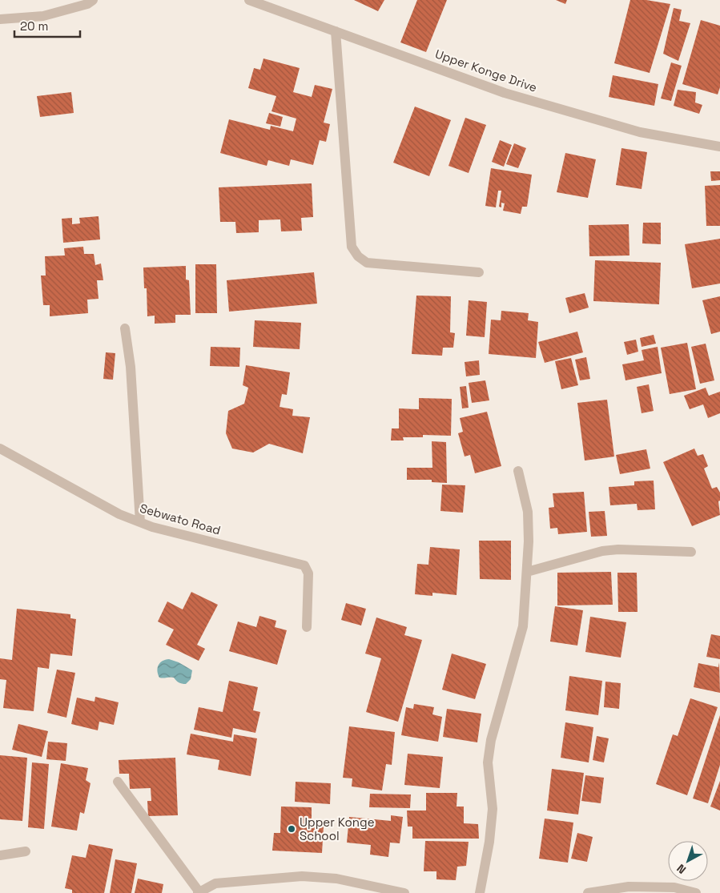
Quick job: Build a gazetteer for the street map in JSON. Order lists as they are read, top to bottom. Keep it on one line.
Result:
{"streets":{"street":["Upper Konge Drive","Sebwato Road"]},"places":["Upper Konge School"],"scale_bar":"20 m","north":"bottom left"}
